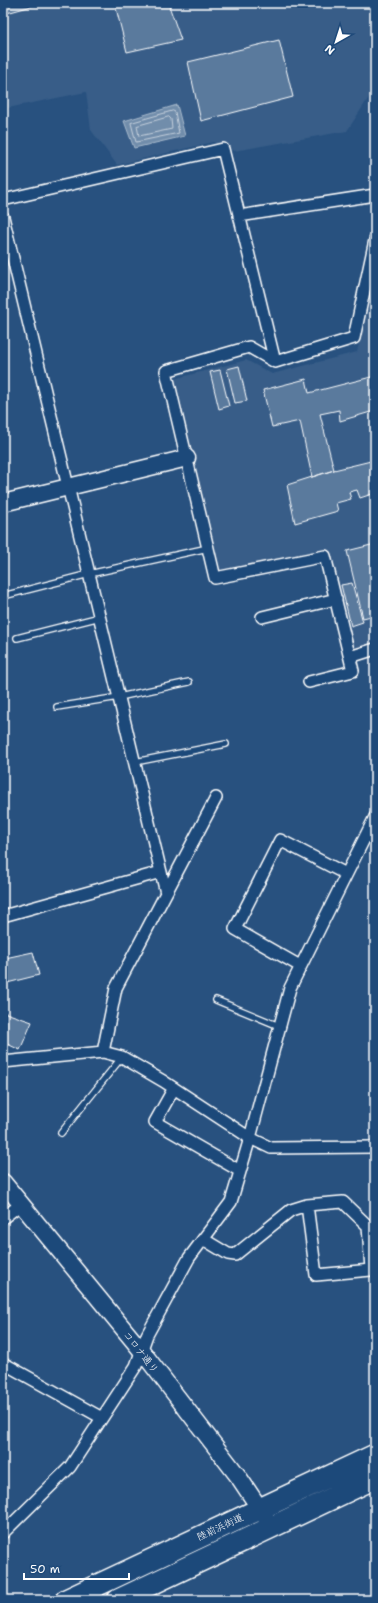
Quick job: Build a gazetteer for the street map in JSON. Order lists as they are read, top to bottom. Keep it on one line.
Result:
{"streets":{"highway":["陸前浜街道"],"street":["コロナ通り"]},"crossings":[["コロナ通り","陸前浜街道"]],"scale_bar":"50 m","north":"bottom left"}
